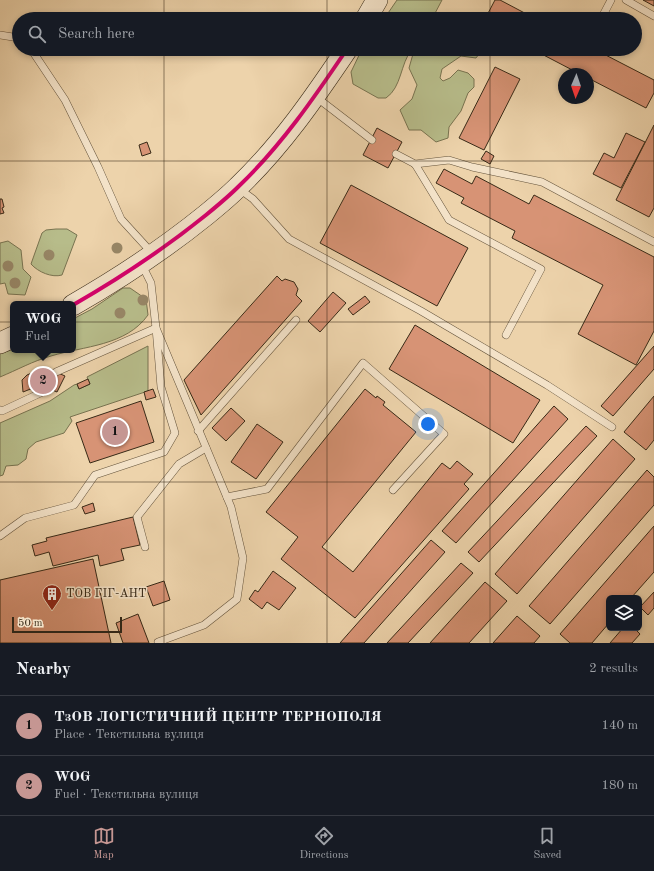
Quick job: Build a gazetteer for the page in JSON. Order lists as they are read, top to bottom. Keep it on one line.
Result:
{"places":{"building":["ТОВ ГІГ-АНТ"]},"scale_bar":"50 m","north":"bottom","page":{"search":"Search here","popup":["WOG","Fuel"],"pins":["2","1"],"scale":"50 m","heading":["Nearby","2 results"],"list":[{"mark":"1","name":"ТзОВ ЛОГІСТИЧНИЙ ЦЕНТР ТЕРНОПОЛЯ","note":"Place · Текстильна вулиця","value":"140 m"},{"mark":"2","name":"WOG","note":"Fuel · Текстильна вулиця","value":"180 m"}],"nav":["Map","Directions","Saved"]}}
